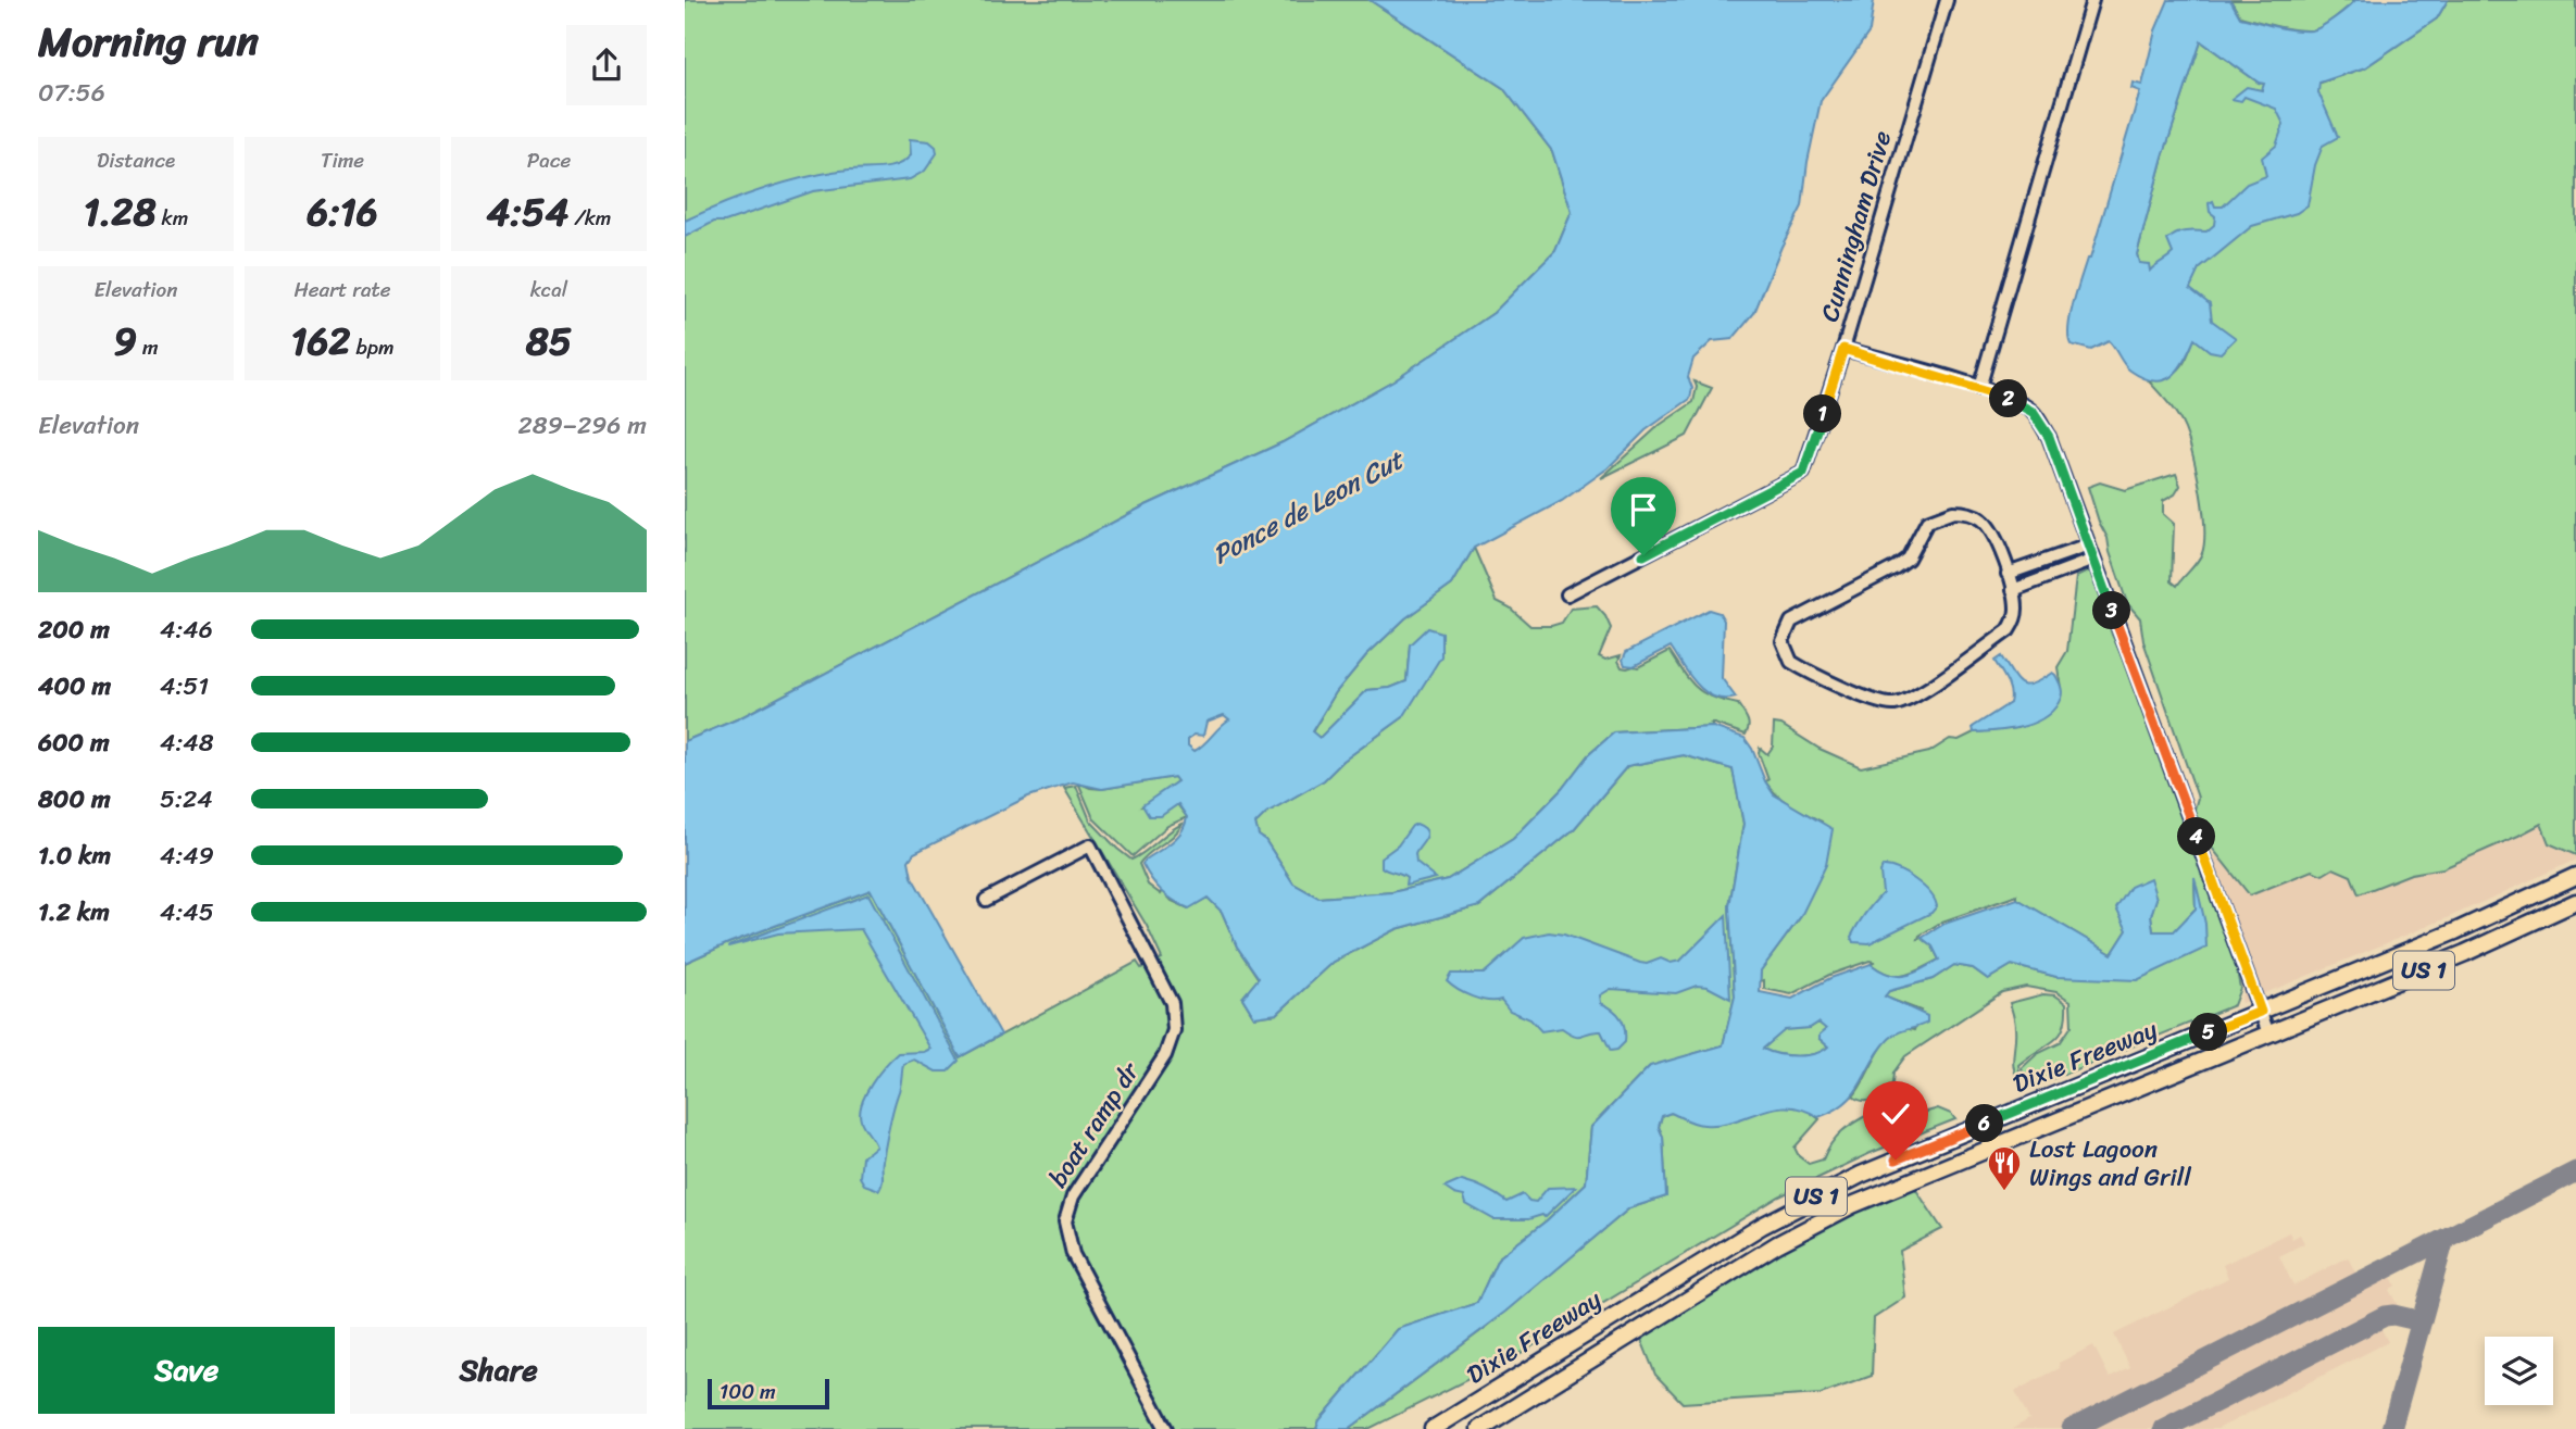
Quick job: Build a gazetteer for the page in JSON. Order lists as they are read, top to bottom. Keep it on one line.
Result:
{"streets":{"main road":["US 1","Dixie Freeway"],"street":["Cunningham Drive","boat ramp dr"]},"water":["Ponce de Leon Cut"],"places":{"restaurant":["Lost Lagoon Wings and Grill"]},"scale_bar":"100 m","page":{"heading":["Morning run","07:56"],"stats":[["Distance","1.28 km"],["Time","6:16"],["Pace","4:54 /km"],["Elevation","9 m"],["Heart rate","162 bpm"],["kcal","85"]],"pins":["2","1","3","4","5","6"],"chart":["Elevation","289–296 m"],"list":[{"name":"200 m","note":"4:46"},{"name":"400 m","note":"4:51"},{"name":"600 m","note":"4:48"},{"name":"800 m","note":"5:24"},{"name":"1.0 km","note":"4:49"},{"name":"1.2 km","note":"4:45"}],"buttons":["Save","Share"],"scale":"100 m"}}
